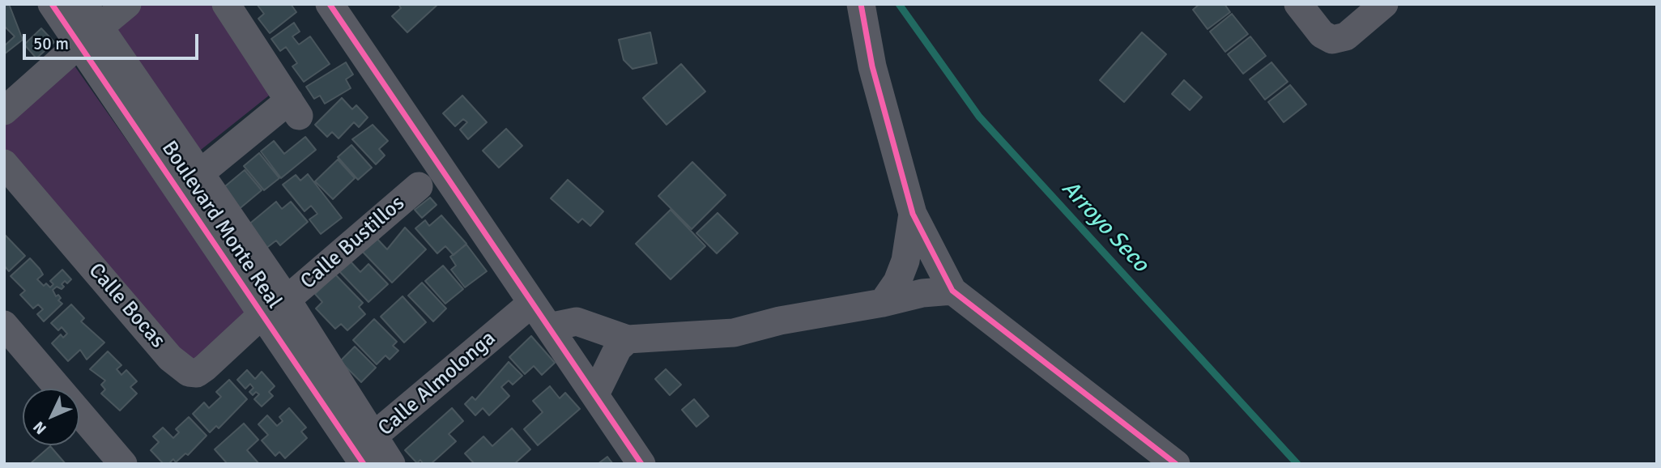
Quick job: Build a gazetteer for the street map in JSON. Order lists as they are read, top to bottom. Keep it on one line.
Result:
{"streets":{"street":["Boulevard Monte Real","Calle Bustillos","Calle Bocas","Calle Almolonga"]},"crossings":[["Boulevard Monte Real","Calle Bustillos"],["Boulevard Monte Real","Calle Bocas"],["Boulevard Monte Real","Calle Almolonga"]],"water":["Arroyo Seco"],"scale_bar":"50 m","north":"bottom left"}
